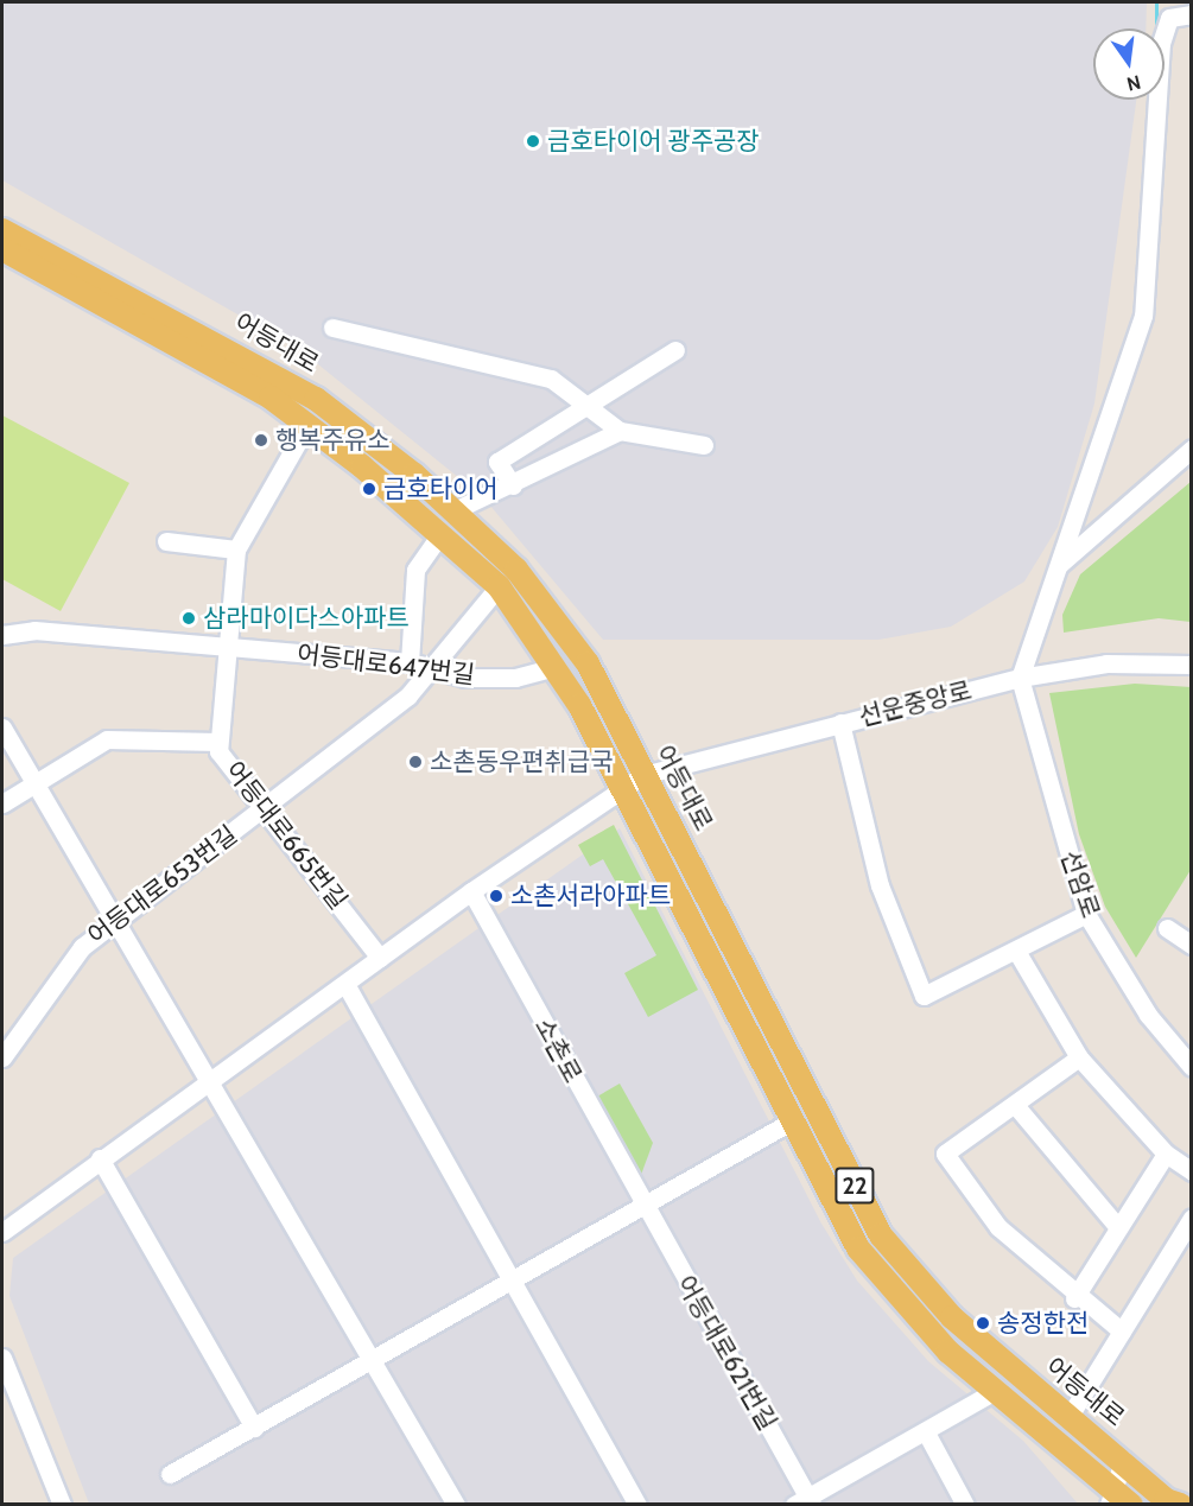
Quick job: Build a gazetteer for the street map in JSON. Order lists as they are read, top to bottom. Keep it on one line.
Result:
{"streets":{"main road":["어등대로","22"],"street":["어등대로647번길","선운중앙로","어등대로665번길","선암로","어등대로653번길","소촌로","어등대로621번길"]},"crossings":[["어등대로","어등대로647번길"],["어등대로","선운중앙로"],["어등대로","어등대로665번길"],["어등대로","어등대로653번길"],["어등대로647번길","어등대로665번길"],["어등대로647번길","어등대로653번길"],["선운중앙로","선암로"],["어등대로665번길","어등대로653번길"],["소촌로","어등대로621번길"]],"places":["금호타이어 광주공장","행복주유소","금호타이어","삼라마이다스아파트","소촌동우편취급국","소촌서라아파트","송정한전"],"north":"bottom"}
